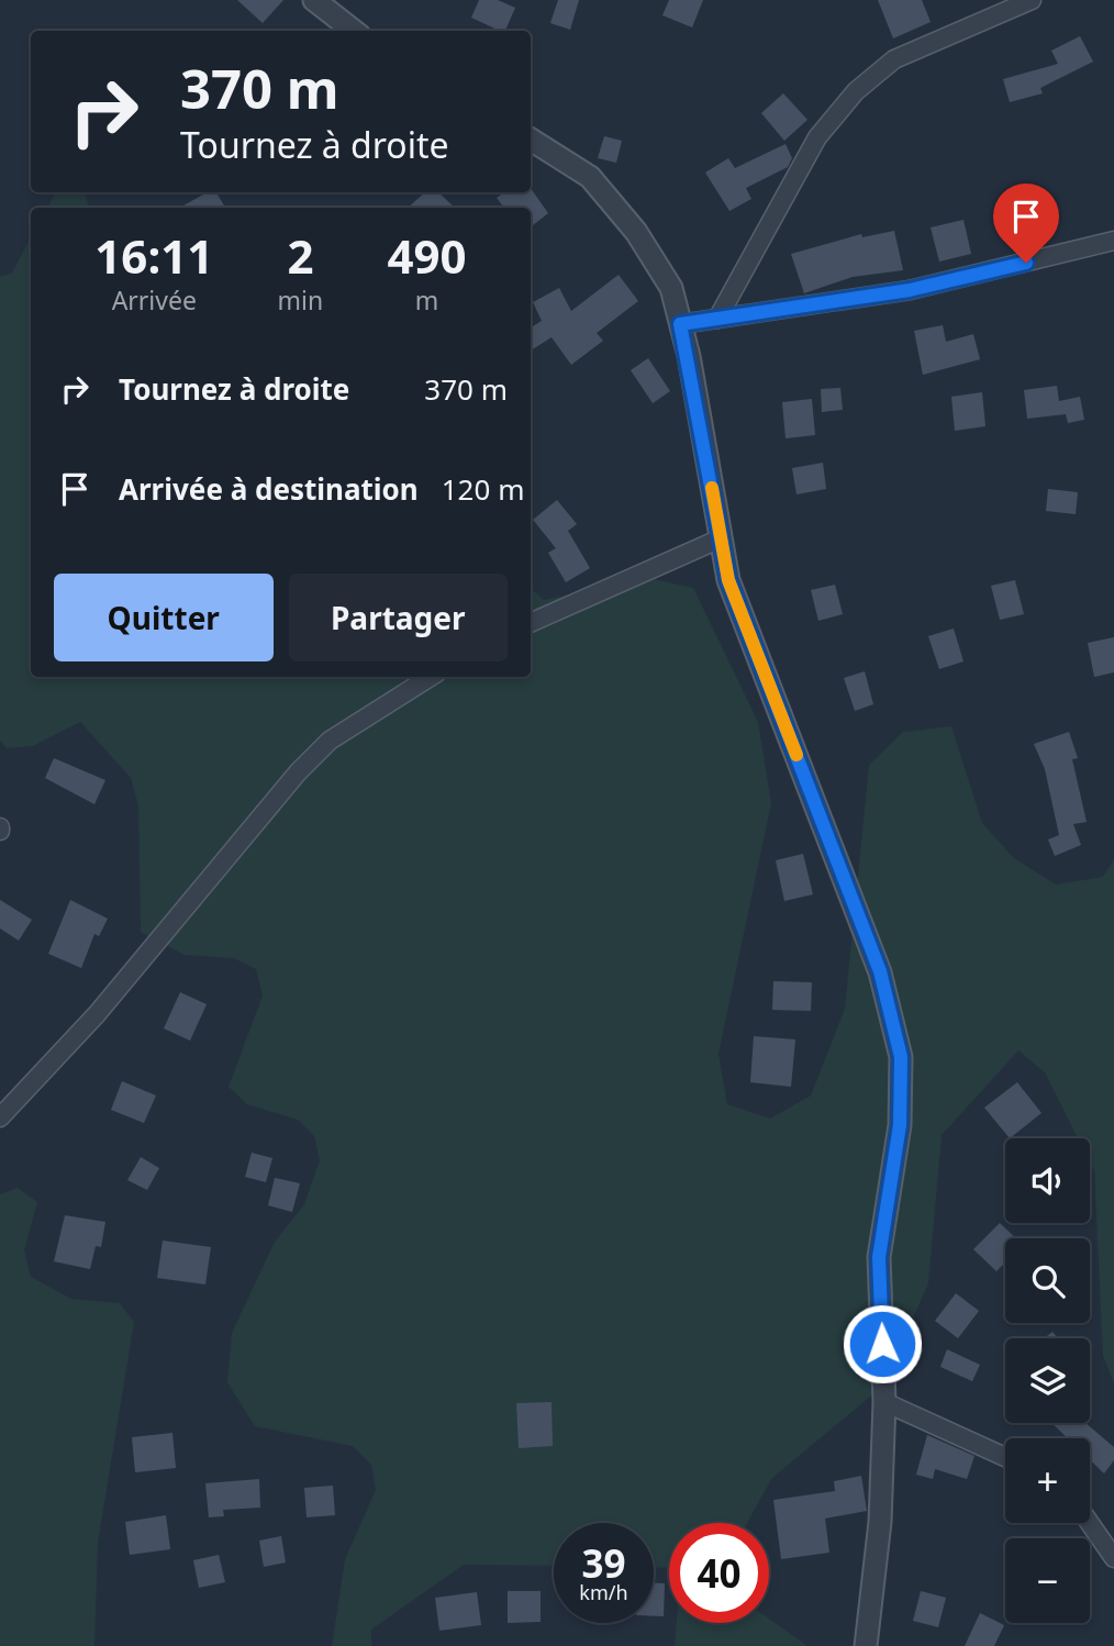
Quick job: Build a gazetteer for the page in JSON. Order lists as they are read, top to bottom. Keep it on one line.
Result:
{"page":{"turn":["370 m","Tournez à droite"],"eta":["16:11","Arrivée","2","min","490","m"],"list":[{"name":"Tournez à droite","value":"370 m"},{"name":"Arrivée à destination","value":"120 m"}],"buttons":["Quitter","Partager"],"map_buttons":["+","−"],"speed":"39 km/h","limit":"40"}}
